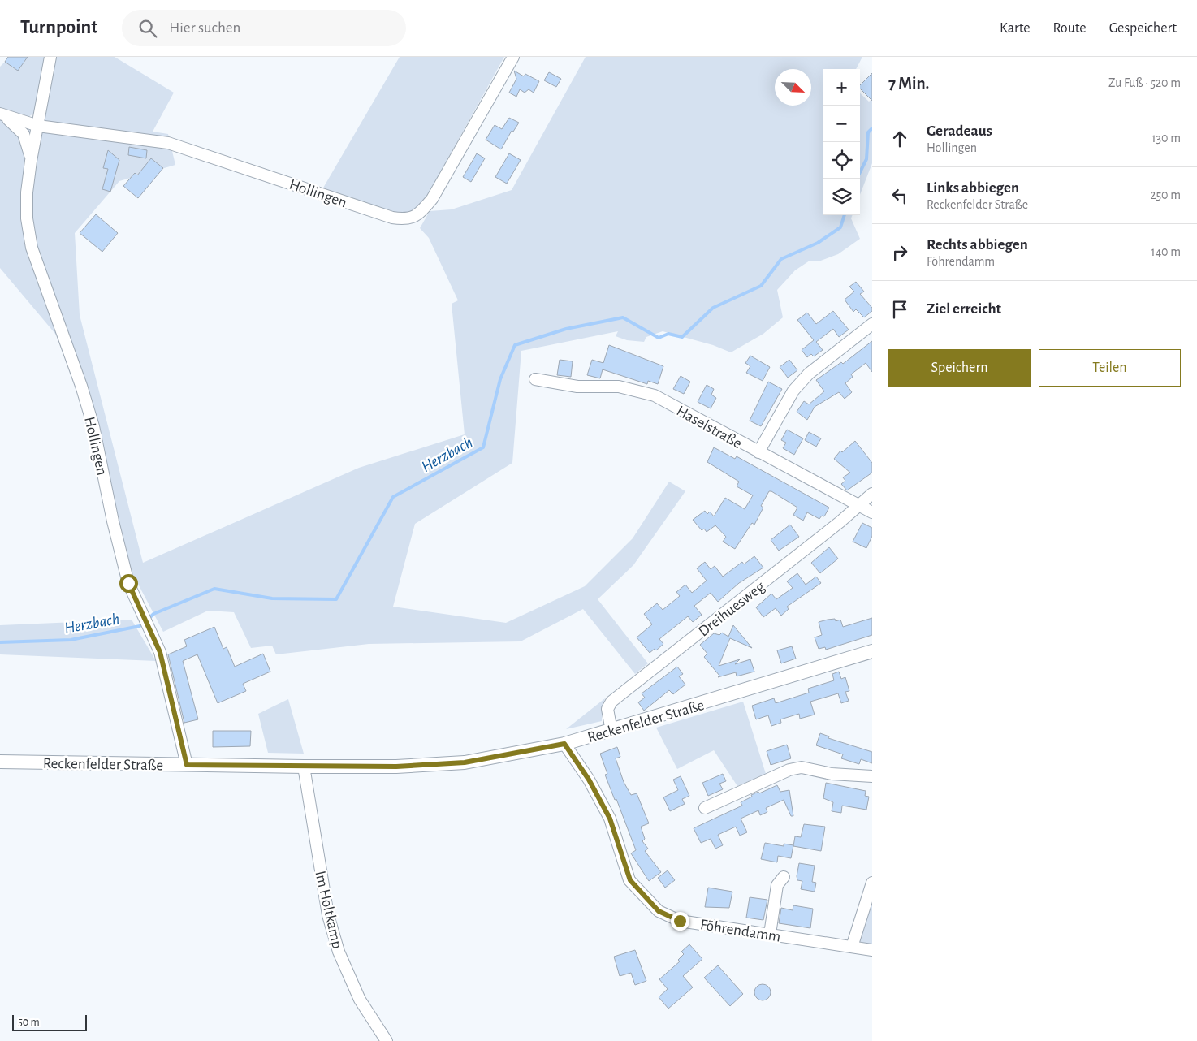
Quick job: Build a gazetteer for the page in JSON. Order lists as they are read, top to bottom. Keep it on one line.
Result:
{"streets":{"street":["Hollingen","Haselstraße","Dreihuesweg","Reckenfelder Straße","Im Holtkamp","Föhrendamm"]},"crossings":[["Hollingen","Reckenfelder Straße"],["Haselstraße","Dreihuesweg"],["Dreihuesweg","Reckenfelder Straße"],["Reckenfelder Straße","Im Holtkamp"],["Reckenfelder Straße","Föhrendamm"]],"water":["Herzbach"],"scale_bar":"50 m","north":"bottom right","page":{"header":"Turnpoint","search":"Hier suchen","nav":["Karte","Route","Gespeichert"],"heading":["7 Min.","Zu Fuß · 520 m"],"map_buttons":["+","−"],"list":[["Geradeaus","Hollingen","130 m"],["Links abbiegen","Reckenfelder Straße","250 m"],["Rechts abbiegen","Föhrendamm","140 m"],"Ziel erreicht"],"buttons":["Speichern","Teilen"],"scale":"50 m"}}
